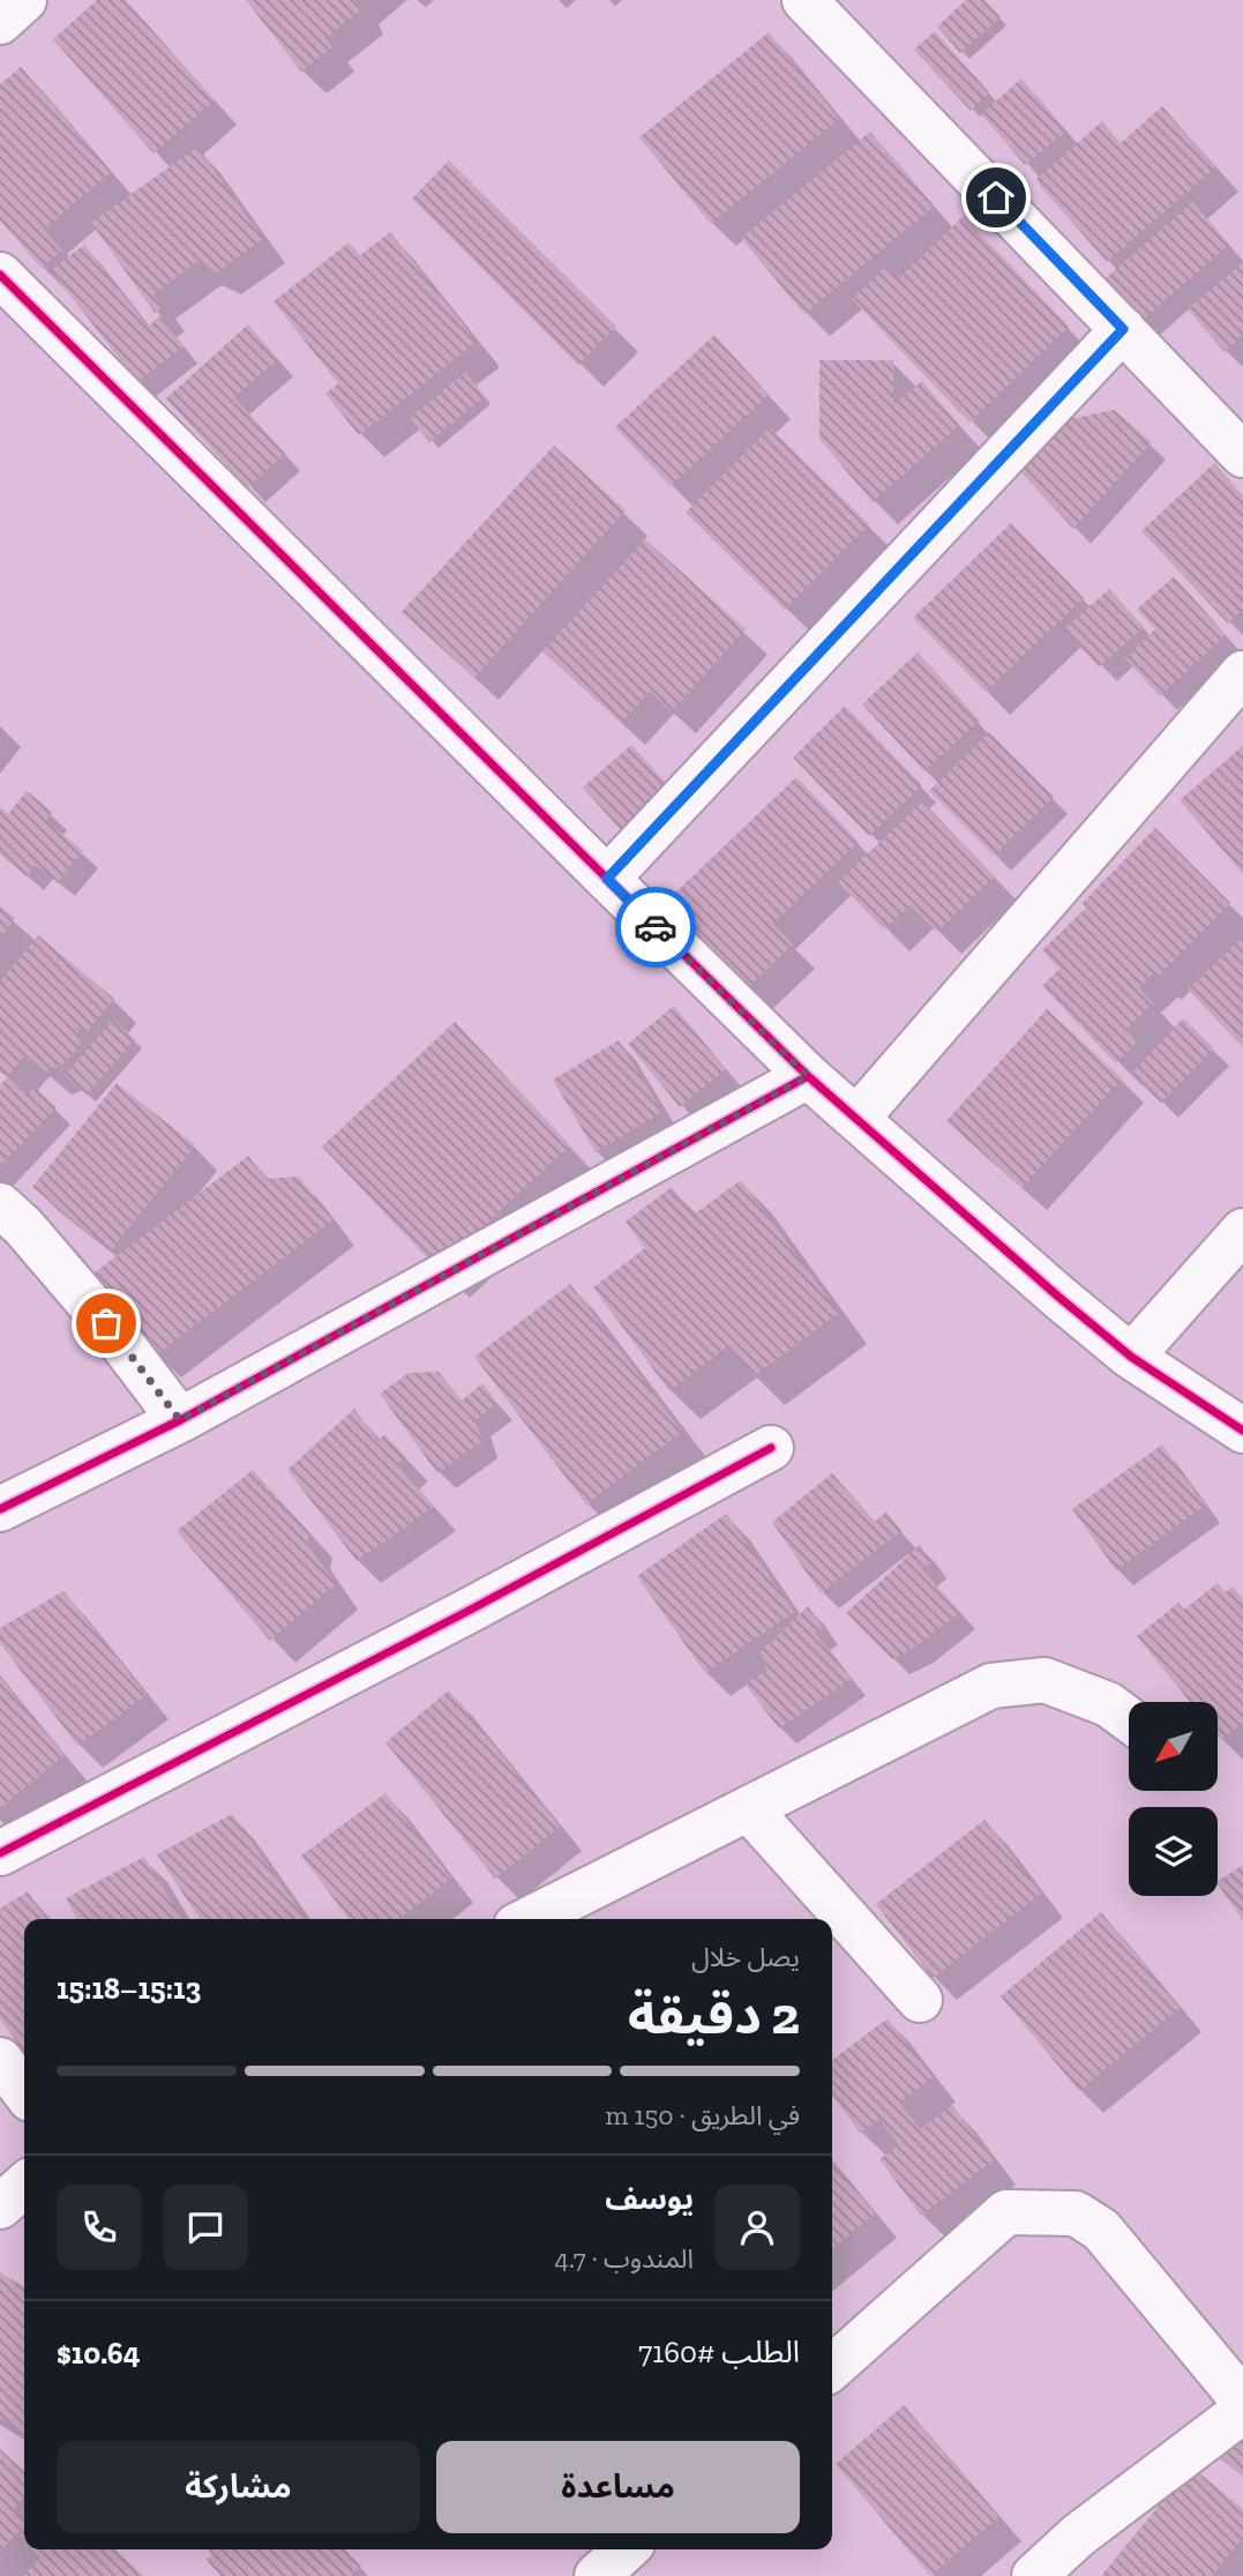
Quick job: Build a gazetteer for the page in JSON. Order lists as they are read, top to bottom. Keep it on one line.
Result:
{"north":"bottom left","page":{"heading":["2 دقيقة","يصل خلال","15:13–15:18"],"panel":["يوسف","المندوب · 4.7","الطلب #7160","$10.64"],"bar":"في الطريق · 150 m","buttons":["مساعدة","مشاركة"]}}
